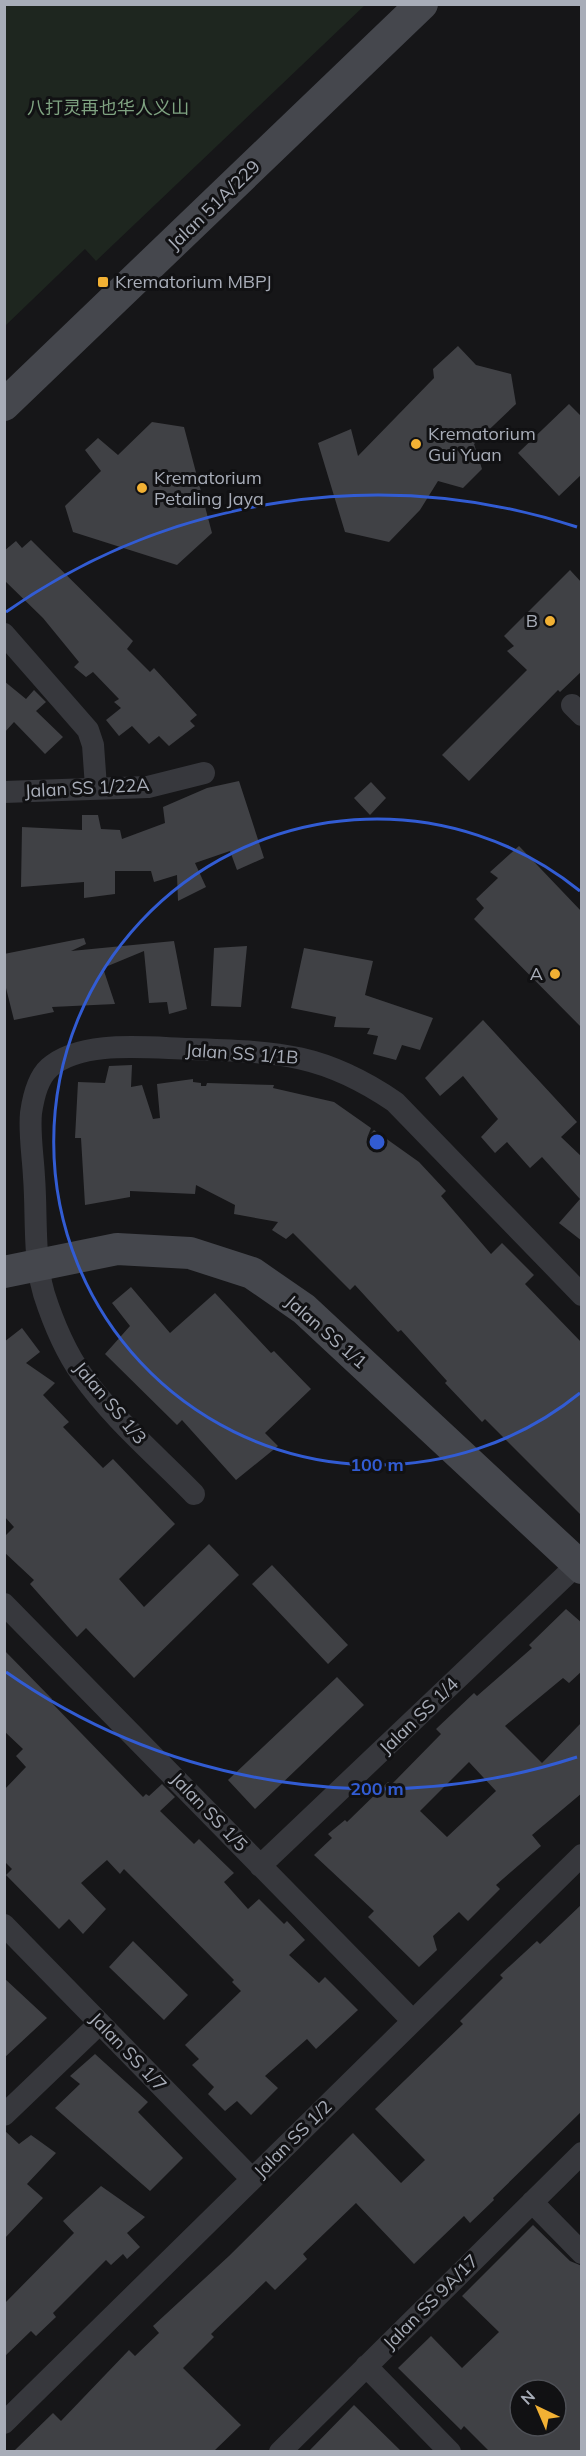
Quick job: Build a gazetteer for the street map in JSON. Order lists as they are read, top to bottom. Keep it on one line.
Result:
{"streets":{"street":["Jalan 51A/229","Jalan SS 1/22A","Jalan SS 1/1B","Jalan SS 1/1","Jalan SS 1/3","Jalan SS 1/4","Jalan SS 1/5","Jalan SS 1/7","Jalan SS 1/2","Jalan SS 9A/17"]},"crossings":[["Jalan SS 1/1B","Jalan SS 1/1"],["Jalan SS 1/1B","Jalan SS 1/3"],["Jalan SS 1/1","Jalan SS 1/3"],["Jalan SS 1/1","Jalan SS 1/4"],["Jalan SS 1/4","Jalan SS 1/5"],["Jalan SS 1/5","Jalan SS 1/2"],["Jalan SS 1/7","Jalan SS 1/2"]],"parks":["八打灵再也华人义山"],"places":{"transit":["Krematorium MBPJ"],"other":["Krematorium Gui Yuan","Krematorium Petaling Jaya","B","A"]},"north":"top left","rings":["100 m","200 m"]}
